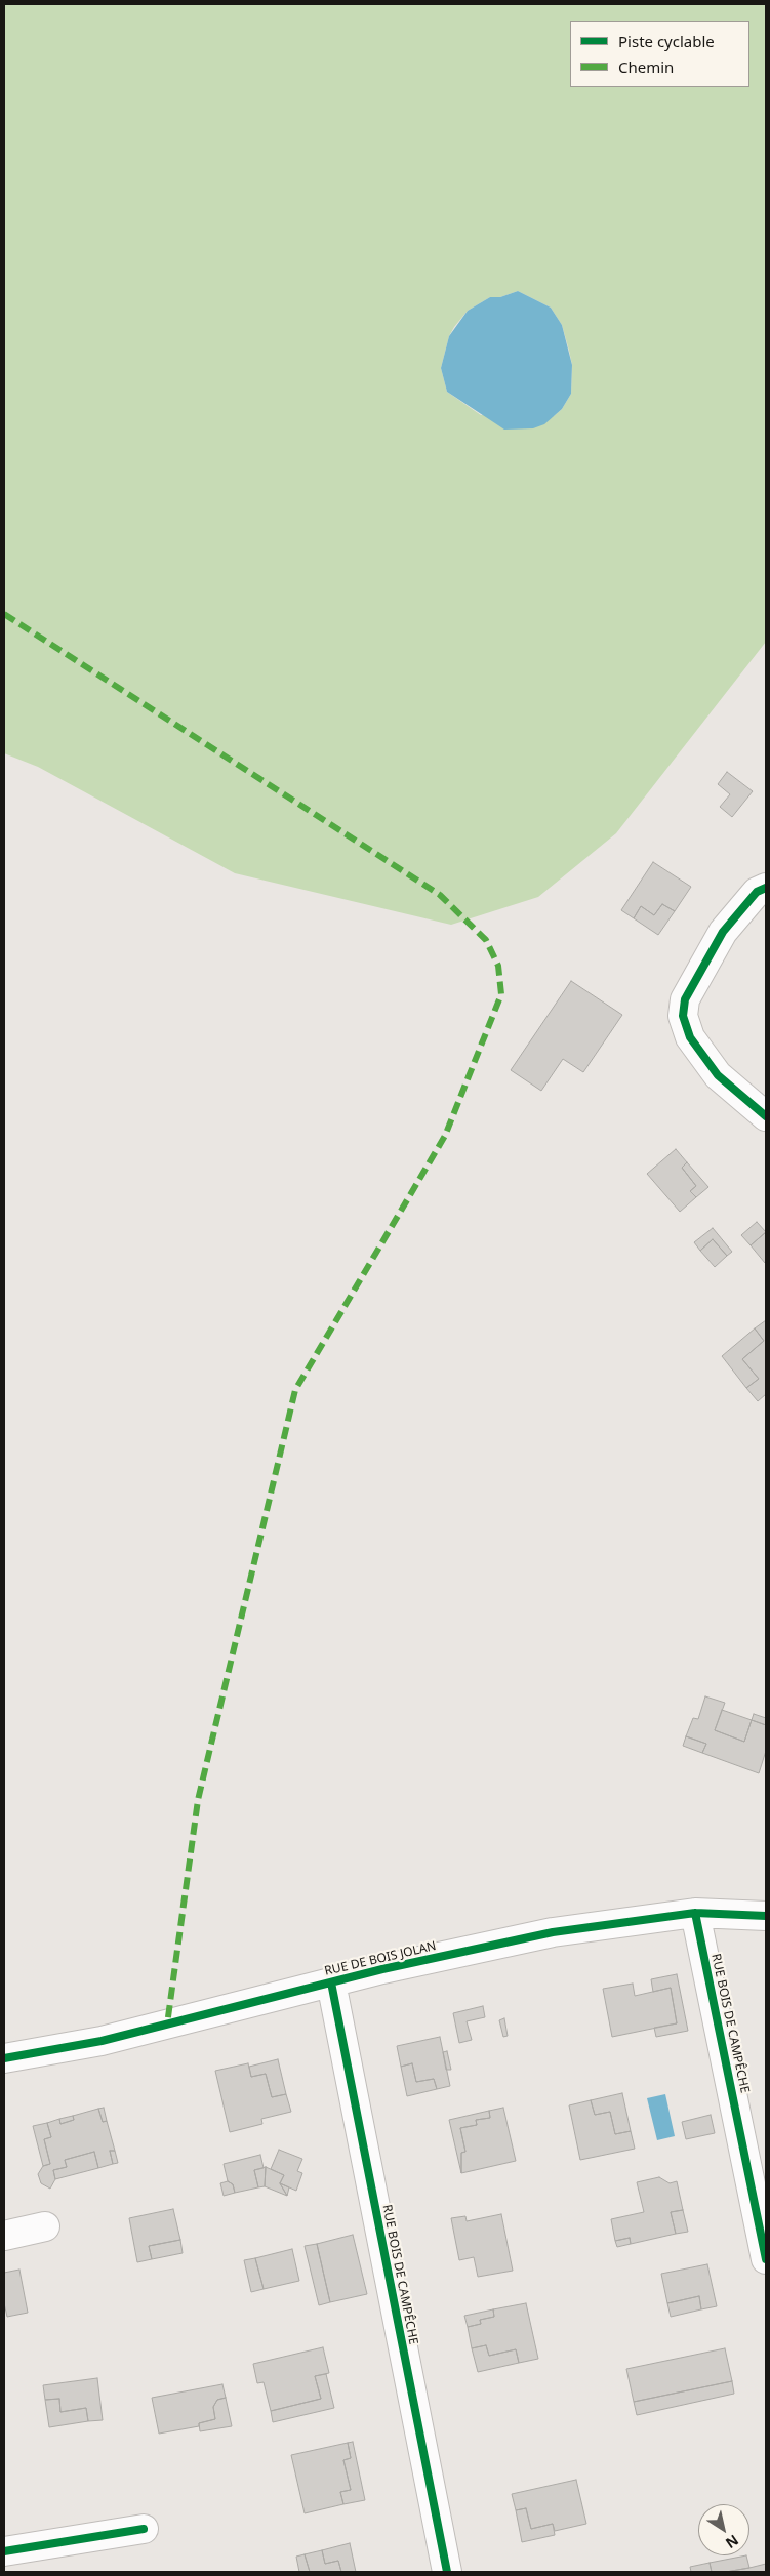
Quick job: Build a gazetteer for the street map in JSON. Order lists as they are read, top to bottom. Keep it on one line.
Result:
{"streets":{"street":["RUE DE BOIS JOLAN","RUE BOIS DE CAMPÊCHE"]},"crossings":[["RUE DE BOIS JOLAN","RUE BOIS DE CAMPÊCHE"]],"legend":["Piste cyclable","Chemin"],"north":"bottom right"}
